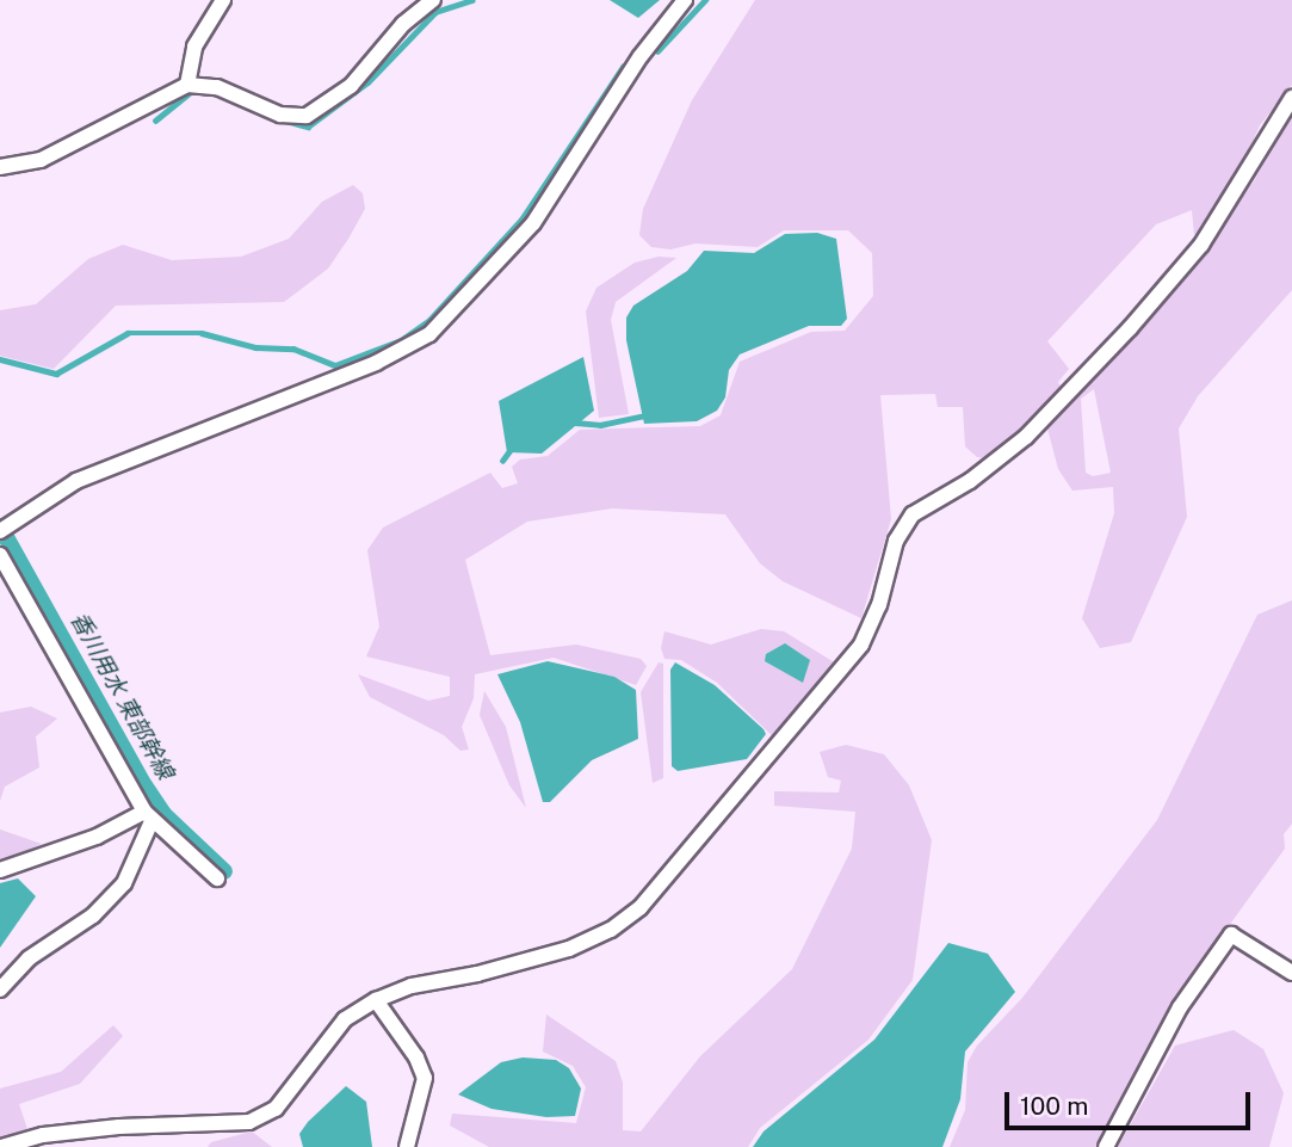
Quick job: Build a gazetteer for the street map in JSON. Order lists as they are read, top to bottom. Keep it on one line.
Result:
{"water":["香川用水 東部幹線"],"scale_bar":"100 m"}
